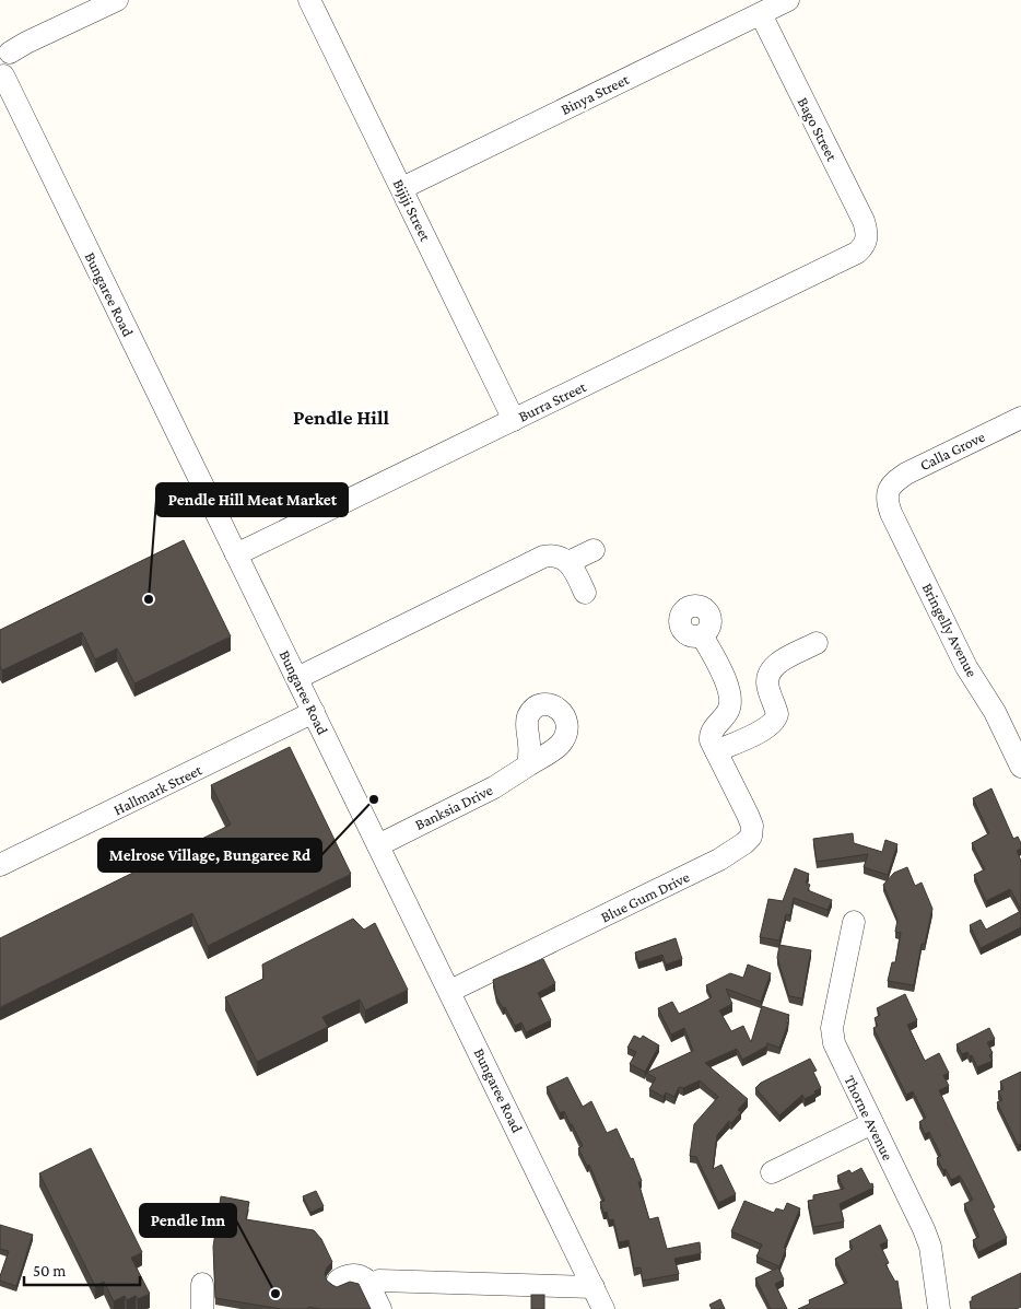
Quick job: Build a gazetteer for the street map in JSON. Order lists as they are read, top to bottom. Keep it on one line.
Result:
{"streets":{"street":["Binya Street","Bago Street","Bijiji Street","Bungaree Road","Burra Street","Calla Grove","Bringelly Avenue","Hallmark Street","Banksia Drive","Blue Gum Drive","Thorne Avenue"]},"crossings":[["Binya Street","Bago Street"],["Binya Street","Bijiji Street"],["Bago Street","Burra Street"],["Bijiji Street","Burra Street"],["Bungaree Road","Burra Street"],["Bungaree Road","Hallmark Street"],["Bungaree Road","Banksia Drive"],["Bungaree Road","Blue Gum Drive"],["Calla Grove","Bringelly Avenue"]],"districts":["Pendle Hill"],"places":["Pendle Hill Meat Market","Melrose Village, Bungaree Rd","Pendle Inn"],"scale_bar":"50 m"}
